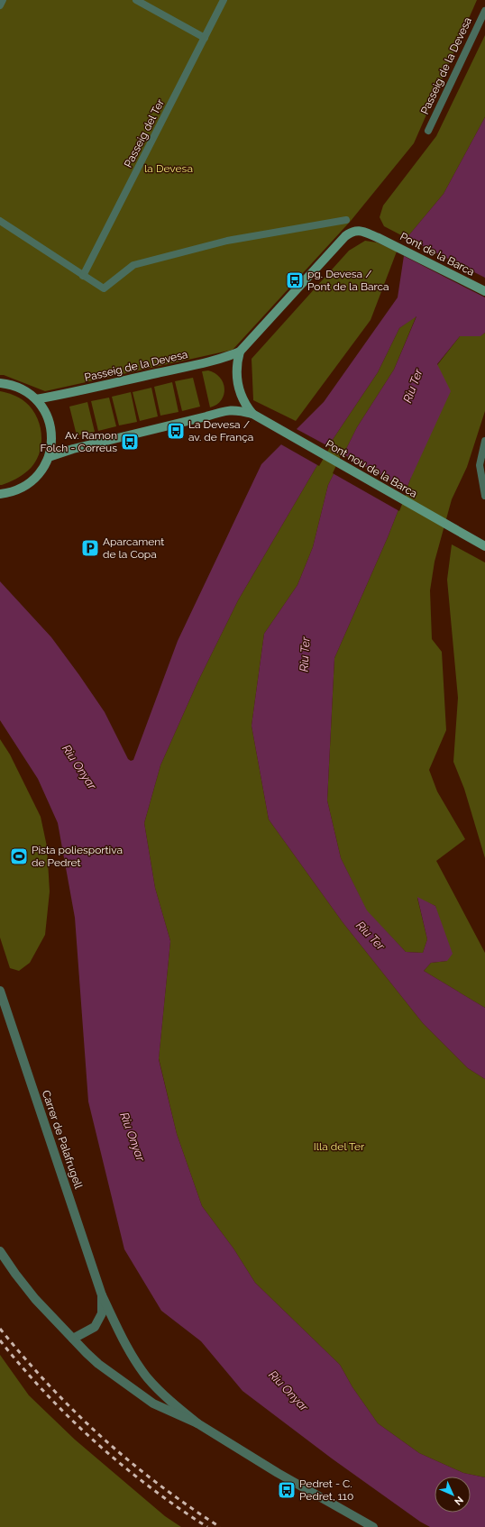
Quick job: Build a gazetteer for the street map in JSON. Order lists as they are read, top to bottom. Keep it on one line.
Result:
{"streets":{"main road":["Passeig de la Devesa","Pont de la Barca","Pont nou de la Barca"],"street":["Passeig del Ter","Carrer de Palafrugell"]},"crossings":[["Passeig de la Devesa","Pont de la Barca"]],"water":["Riu Ter","Riu Onyar"],"parks":["la Devesa","Illa del Ter"],"places":{"bus stop":["pg. Devesa / Pont de la Barca","La Devesa / av. de França","Av. Ramon Folch - Correus","Pedret - C. Pedret, 110"],"parking":["Aparcament de la Copa"],"sports":["Pista poliesportiva de Pedret"]},"north":"bottom right"}
